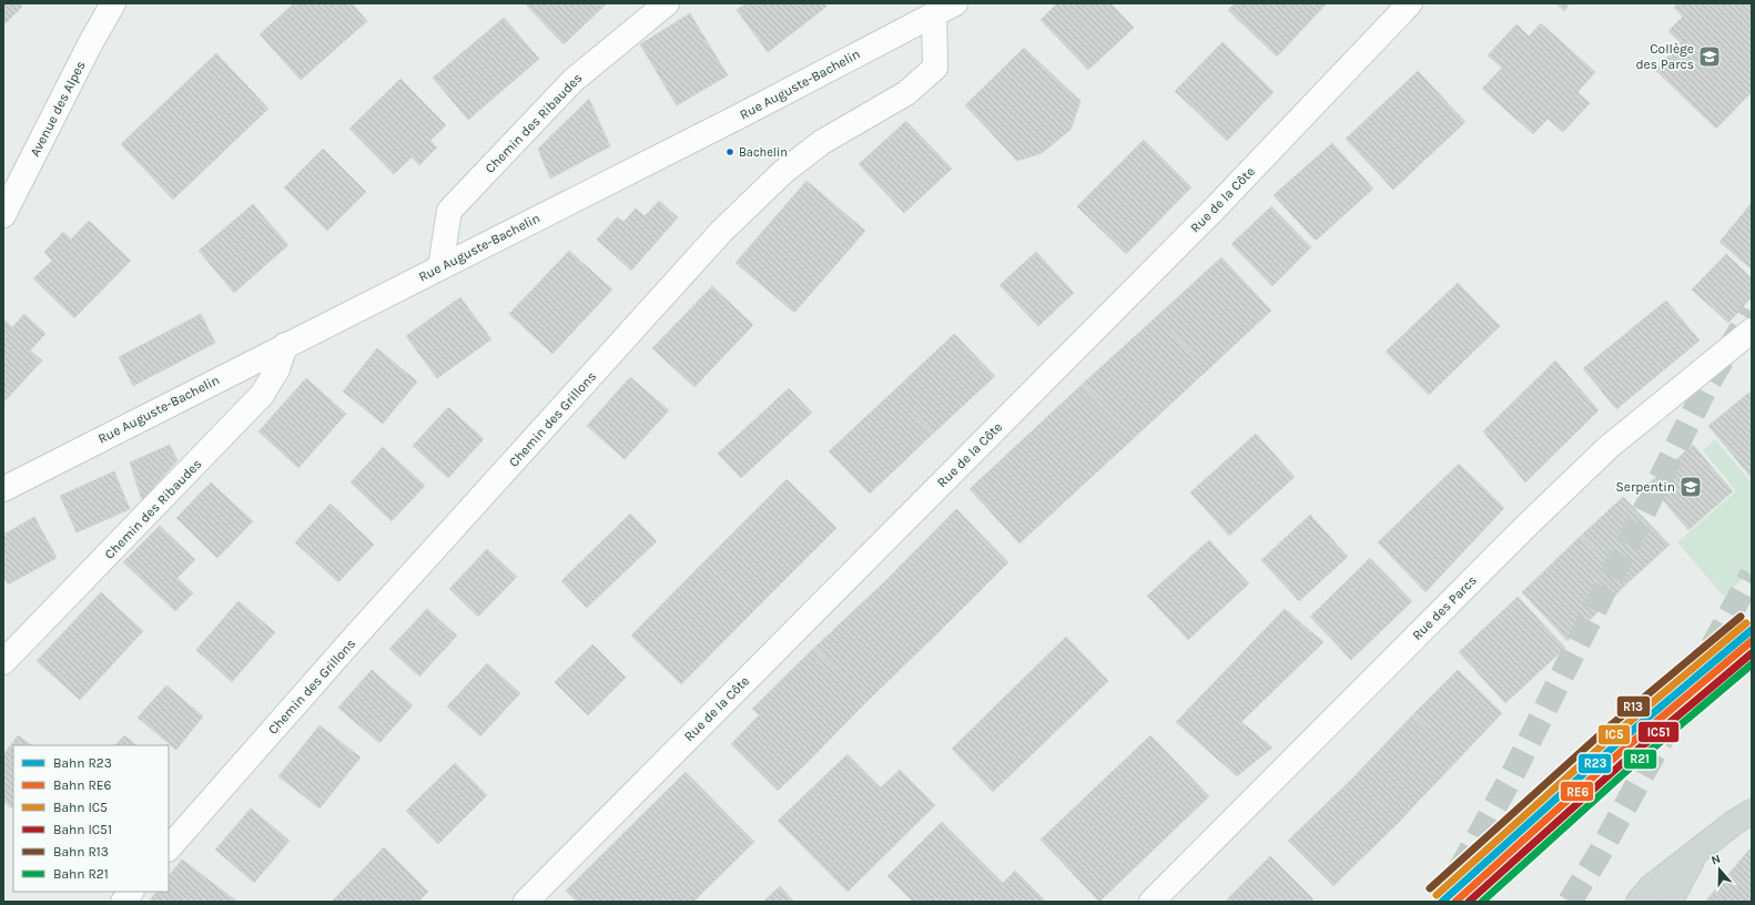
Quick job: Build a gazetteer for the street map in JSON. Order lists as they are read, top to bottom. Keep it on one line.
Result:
{"streets":{"street":["Rue Auguste-Bachelin","Avenue des Alpes","Chemin des Ribaudes","Rue de la Côte","Chemin des Grillons","Rue des Parcs"]},"crossings":[["Rue Auguste-Bachelin","Chemin des Ribaudes"],["Rue Auguste-Bachelin","Chemin des Grillons"]],"places":{"school or university":["Collège des Parcs","Serpentin"],"other":["Bachelin"]},"lines":["rail line R13","rail line IC5","rail line R23","rail line RE6","rail line IC51","rail line R21"],"legend":["Bahn R23","Bahn RE6","Bahn IC5","Bahn IC51","Bahn R13","Bahn R21"],"north":"top"}
